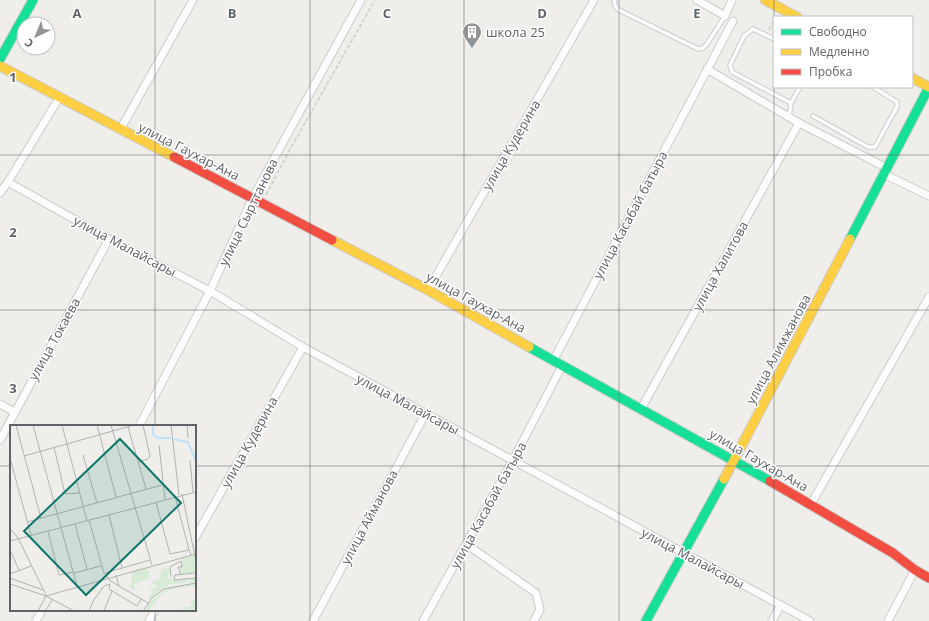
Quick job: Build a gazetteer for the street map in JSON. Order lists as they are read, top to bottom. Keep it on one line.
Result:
{"streets":{"street":["улица Кудерина","улица Гаухар-Ана","улица Сырттанова","улица Касабай батыра","улица Малайсары","улица Халитова","улица Токаева","улица Алимжанова","улица Айманова"]},"crossings":[["улица Кудерина","улица Гаухар-Ана"],["улица Кудерина","улица Малайсары"],["улица Гаухар-Ана","улица Сырттанова"],["улица Гаухар-Ана","улица Касабай батыра"],["улица Гаухар-Ана","улица Халитова"],["улица Гаухар-Ана","улица Алимжанова"],["улица Сырттанова","улица Малайсары"],["улица Касабай батыра","улица Малайсары"],["улица Малайсары","улица Токаева"],["улица Малайсары","улица Алимжанова"],["улица Малайсары","улица Айманова"]],"places":{"building":["школа 25"]},"legend":["Свободно","Медленно","Пробка"],"north":"bottom left","grid":{"columns":["A","B","C","D","E"],"rows":["1","2","3"]}}
